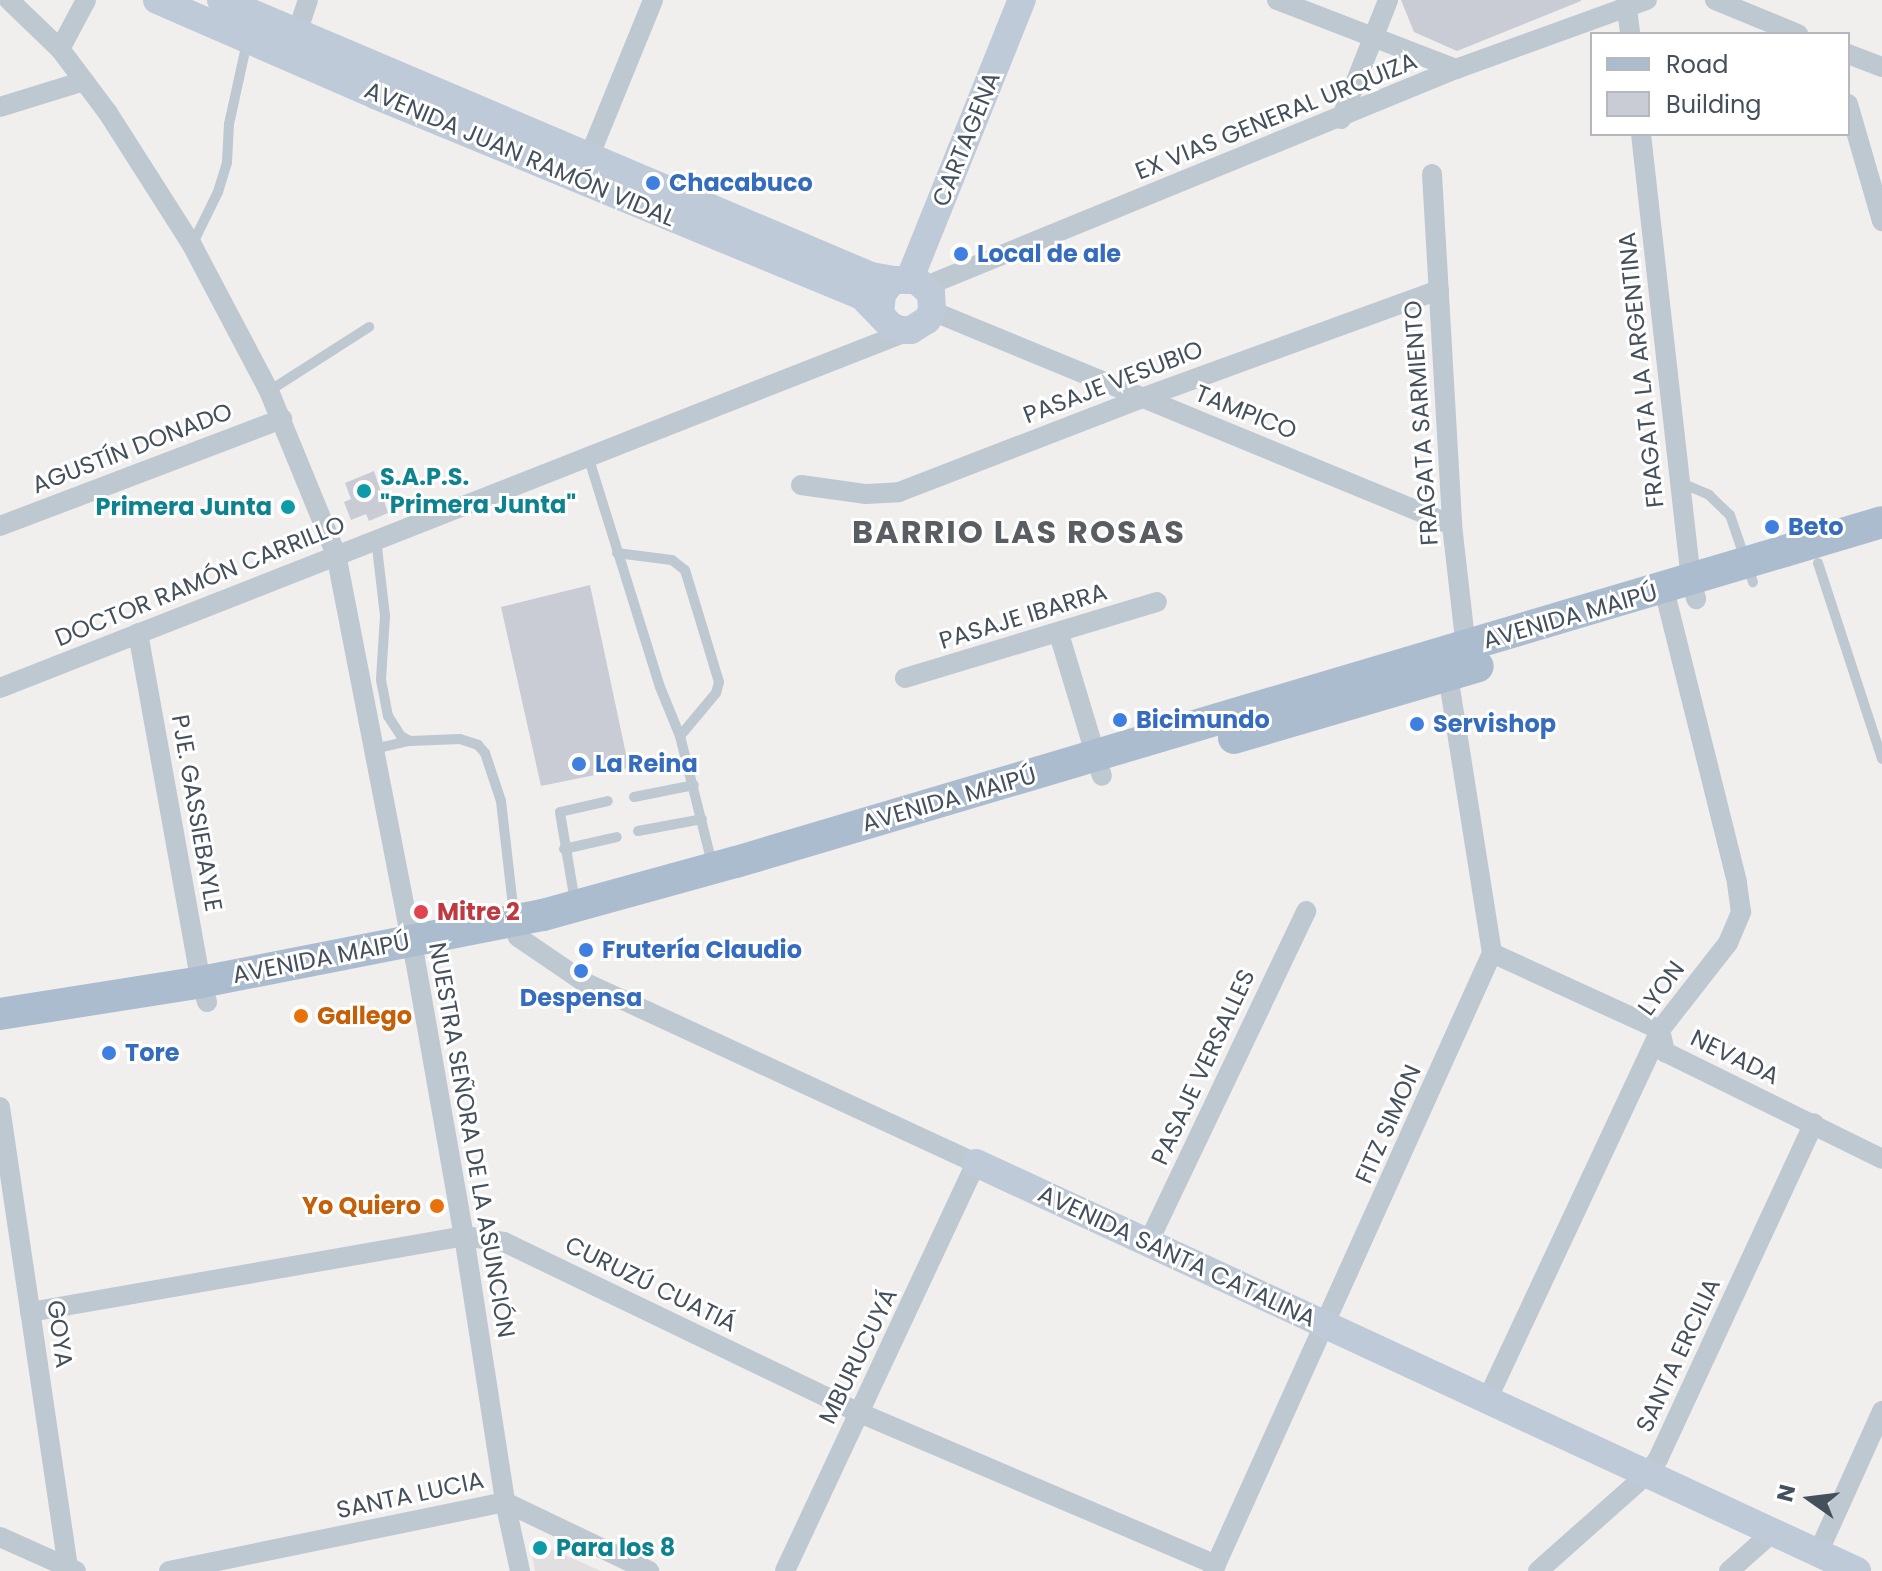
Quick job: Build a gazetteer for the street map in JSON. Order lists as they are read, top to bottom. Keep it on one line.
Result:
{"streets":{"main road":["AVENIDA MAIPÚ"],"street":["EX VIAS GENERAL URQUIZA","CARTAGENA","AVENIDA JUAN RAMÓN VIDAL","FRAGATA LA ARGENTINA","PASAJE VESUBIO","TAMPICO","FRAGATA SARMIENTO","AGUSTÍN DONADO","DOCTOR RAMÓN CARRILLO","PASAJE IBARRA","PJE. GASSIEBAYLE","LYON","NEVADA","PASAJE VERSALLES","FITZ SIMON","NUESTRA SEÑORA DE LA ASUNCIÓN","AVENIDA SANTA CATALINA","CURUZÚ CUATIÁ","GOYA","SANTA ERCILIA","MBURUCUYÁ","SANTA LUCIA"]},"crossings":[["EX VIAS GENERAL URQUIZA","CARTAGENA"],["EX VIAS GENERAL URQUIZA","AVENIDA JUAN RAMÓN VIDAL"],["EX VIAS GENERAL URQUIZA","TAMPICO"],["EX VIAS GENERAL URQUIZA","DOCTOR RAMÓN CARRILLO"],["CARTAGENA","AVENIDA JUAN RAMÓN VIDAL"],["CARTAGENA","TAMPICO"],["CARTAGENA","DOCTOR RAMÓN CARRILLO"],["AVENIDA JUAN RAMÓN VIDAL","TAMPICO"],["AVENIDA JUAN RAMÓN VIDAL","DOCTOR RAMÓN CARRILLO"],["FRAGATA LA ARGENTINA","AVENIDA MAIPÚ"],["FRAGATA LA ARGENTINA","LYON"],["PASAJE VESUBIO","TAMPICO"],["PASAJE VESUBIO","FRAGATA SARMIENTO"],["TAMPICO","FRAGATA SARMIENTO"],["TAMPICO","DOCTOR RAMÓN CARRILLO"],["FRAGATA SARMIENTO","AVENIDA MAIPÚ"],["AGUSTÍN DONADO","NUESTRA SEÑORA DE LA ASUNCIÓN"],["DOCTOR RAMÓN CARRILLO","PJE. GASSIEBAYLE"],["DOCTOR RAMÓN CARRILLO","NUESTRA SEÑORA DE LA ASUNCIÓN"],["AVENIDA MAIPÚ","PJE. GASSIEBAYLE"],["AVENIDA MAIPÚ","LYON"],["AVENIDA MAIPÚ","NUESTRA SEÑORA DE LA ASUNCIÓN"],["AVENIDA MAIPÚ","AVENIDA SANTA CATALINA"],["LYON","NEVADA"],["LYON","AVENIDA SANTA CATALINA"],["NEVADA","FITZ SIMON"],["NEVADA","SANTA ERCILIA"],["PASAJE VERSALLES","AVENIDA SANTA CATALINA"],["FITZ SIMON","AVENIDA SANTA CATALINA"],["FITZ SIMON","CURUZÚ CUATIÁ"],["NUESTRA SEÑORA DE LA ASUNCIÓN","CURUZÚ CUATIÁ"],["NUESTRA SEÑORA DE LA ASUNCIÓN","SANTA LUCIA"],["AVENIDA SANTA CATALINA","SANTA ERCILIA"],["AVENIDA SANTA CATALINA","MBURUCUYÁ"],["CURUZÚ CUATIÁ","GOYA"],["CURUZÚ CUATIÁ","MBURUCUYÁ"]],"districts":["BARRIO LAS ROSAS"],"places":["Chacabuco","Local de ale","S.A.P.S. \"Primera Junta\"","Primera Junta","Beto","Bicimundo","Servishop","La Reina","Mitre 2","Frutería Claudio","Despensa","Gallego","Tore","Yo Quiero","Para los 8"],"legend":["Road","Building"],"north":"left"}
